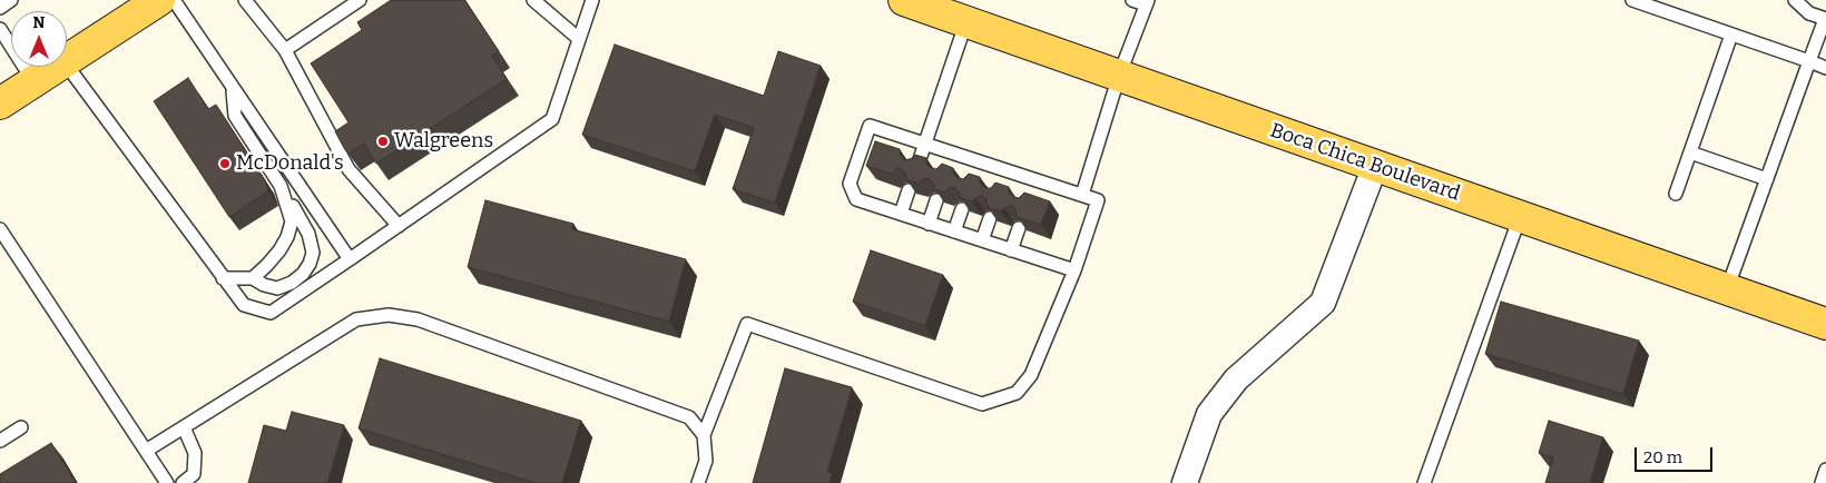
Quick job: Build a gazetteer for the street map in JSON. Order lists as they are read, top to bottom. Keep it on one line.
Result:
{"streets":{"main road":["Boca Chica Boulevard"]},"places":["Walgreens","McDonald's"],"scale_bar":"20 m","north":"top"}
